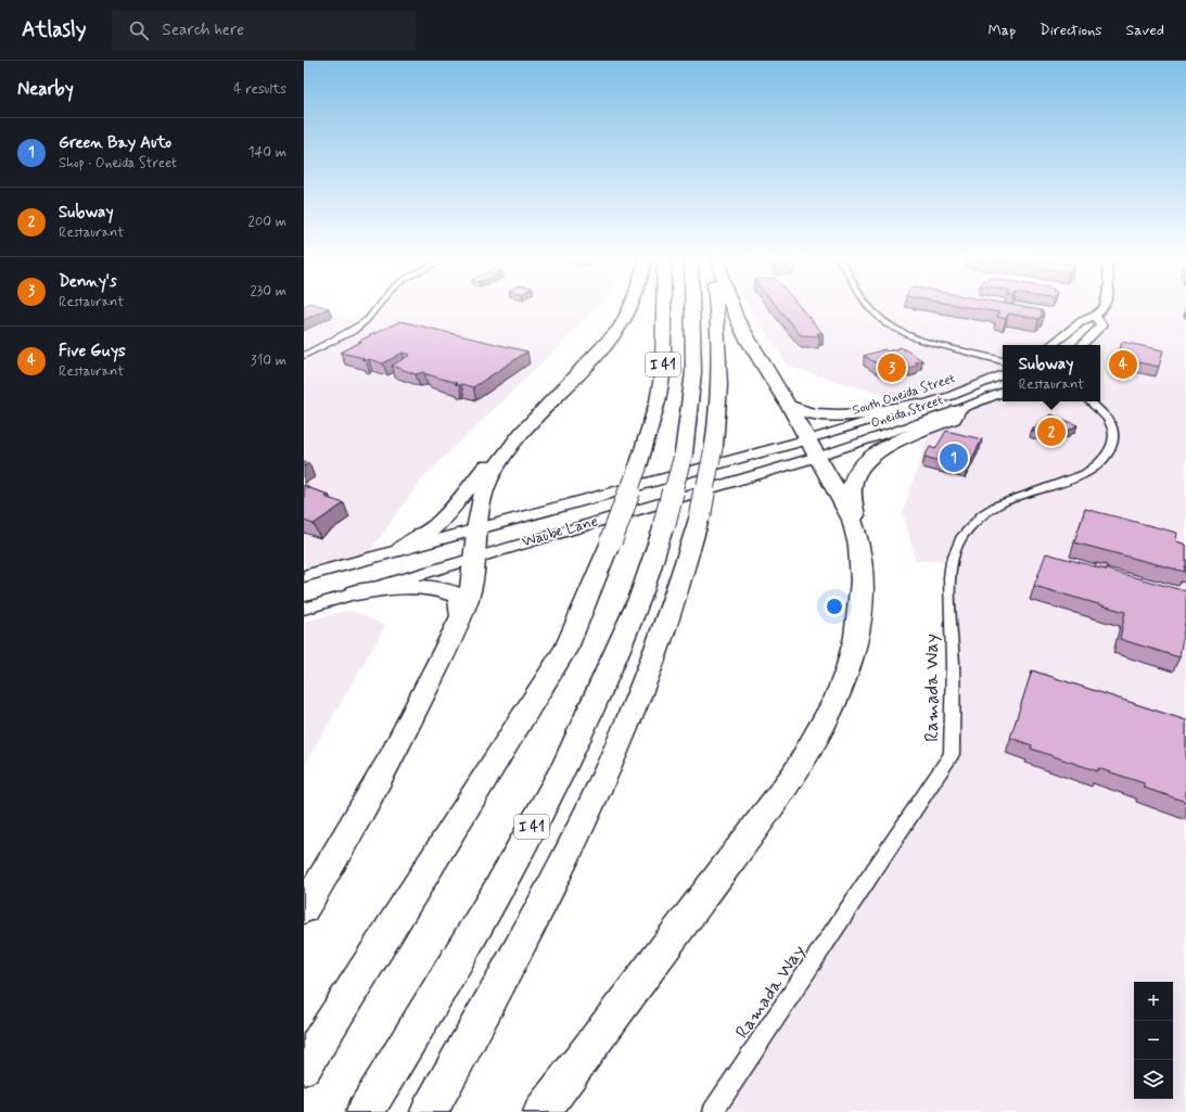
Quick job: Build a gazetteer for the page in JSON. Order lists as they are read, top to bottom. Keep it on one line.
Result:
{"streets":{"highway":["I 41"],"main road":["Waube Lane"],"street":["South Oneida Street","Oneida Street","Ramada Way"]},"crossings":[["South Oneida Street","Waube Lane"],["Oneida Street","Waube Lane"]],"page":{"header":"Atlasly","search":"Search here","nav":["Map","Directions","Saved"],"heading":["Nearby","4 results"],"list":[{"mark":"1","name":"Green Bay Auto","note":"Shop · Oneida Street","value":"140 m"},{"mark":"2","name":"Subway","note":"Restaurant","value":"200 m"},{"mark":"3","name":"Denny's","note":"Restaurant","value":"230 m"},{"mark":"4","name":"Five Guys","note":"Restaurant","value":"310 m"}],"popup":["Subway","Restaurant"],"pins":["4","3","2","1"],"map_buttons":["+","−"]}}
